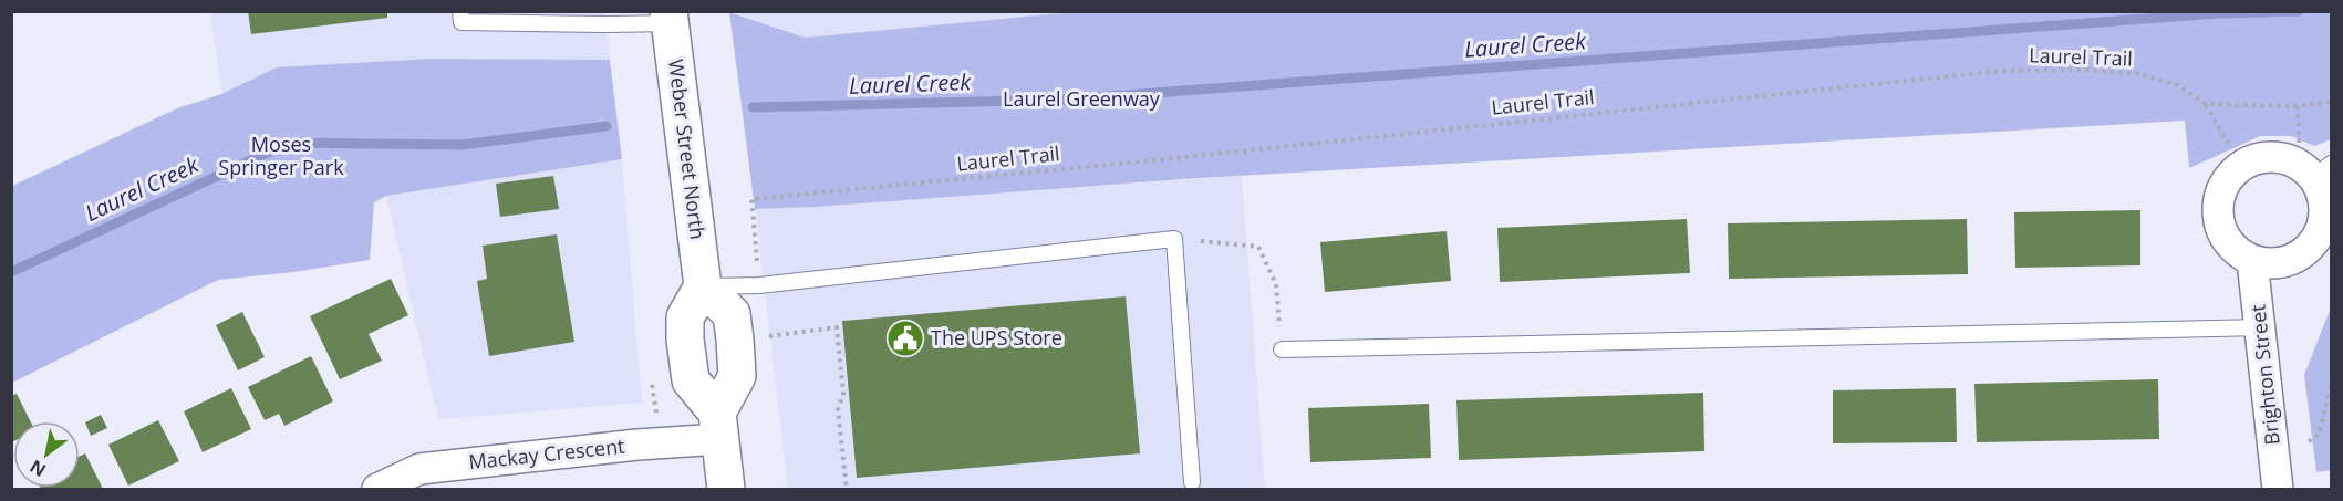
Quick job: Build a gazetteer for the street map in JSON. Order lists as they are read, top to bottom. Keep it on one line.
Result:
{"streets":{"main road":["Weber Street North"],"street":["Brighton Street","Mackay Crescent"],"path":["Laurel Trail"]},"water":["Laurel Creek"],"parks":["Laurel Greenway","Moses Springer Park"],"places":{"public building":["The UPS Store"]},"north":"bottom left"}
